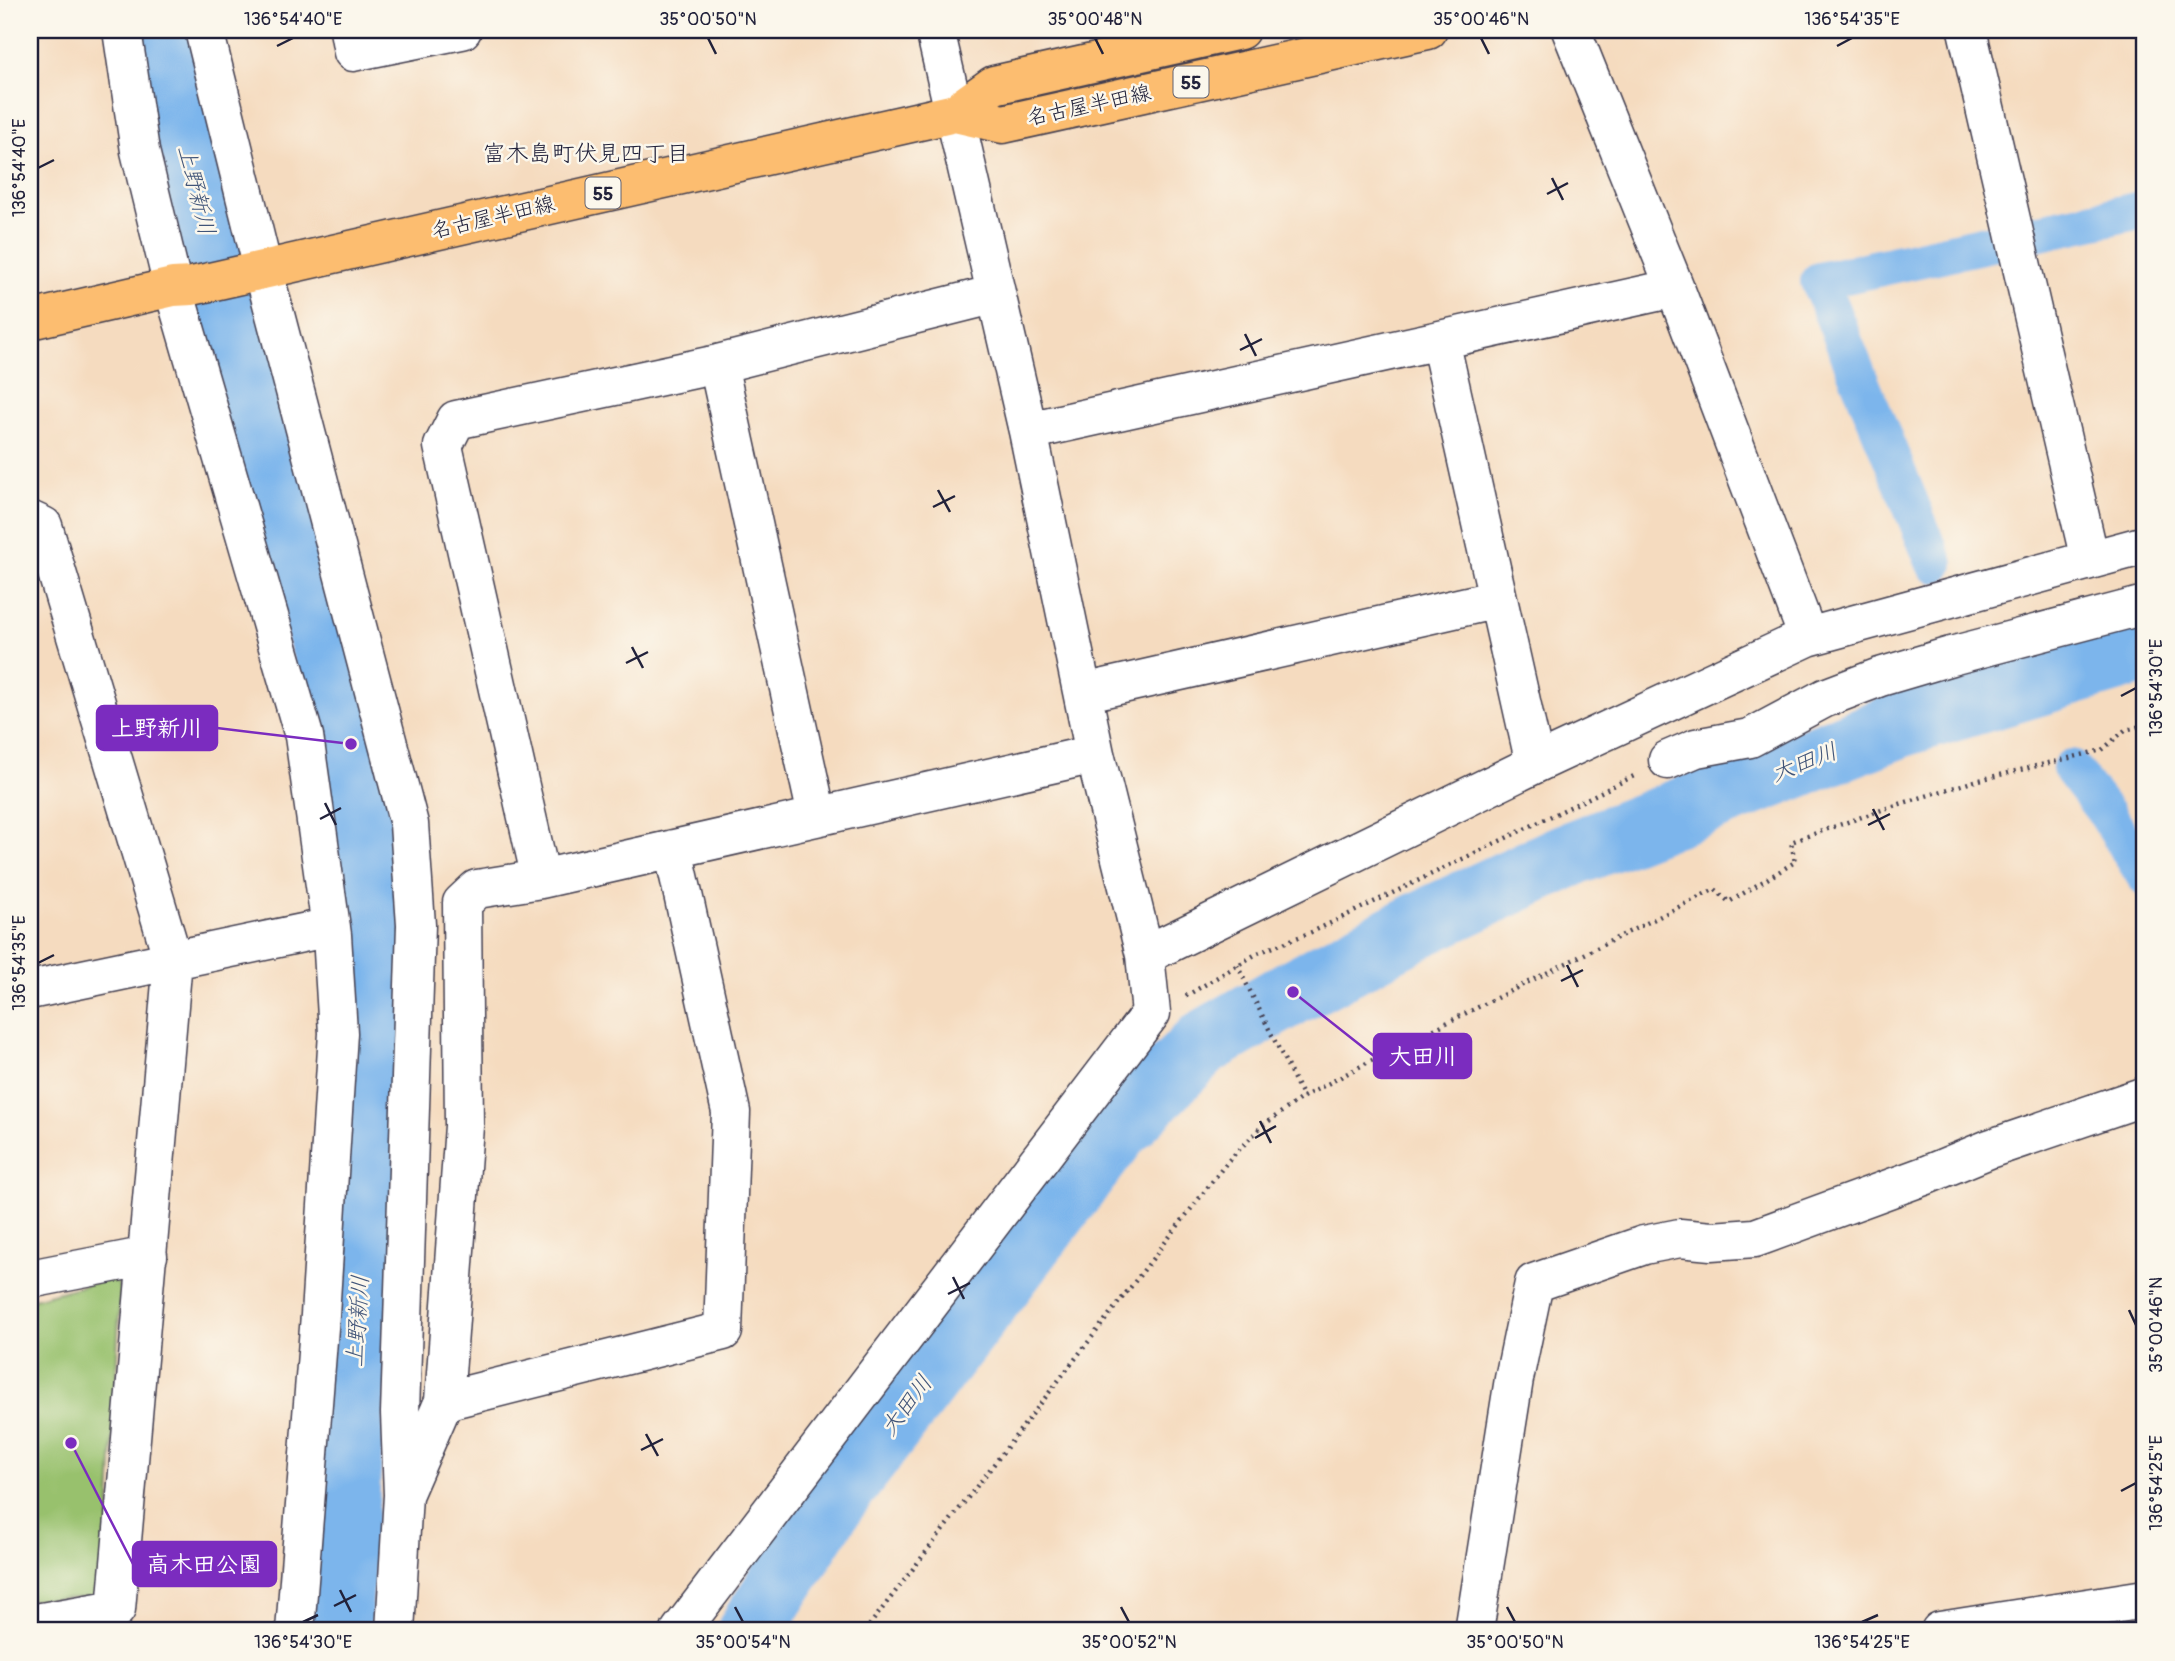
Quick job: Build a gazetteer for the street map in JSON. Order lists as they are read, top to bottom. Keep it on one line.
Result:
{"streets":{"main road":["55","名古屋半田線"]},"districts":["富木島町伏見四丁目"],"water":["上野新川","大田川"],"places":["上野新川","大田川","高木田公園"],"coordinates":["136°54'40\"E","35°00'50\"N","35°00'48\"N","35°00'46\"N","136°54'35\"E","136°54'30\"E","136°54'25\"E","35°00'54\"N","35°00'52\"N"]}
